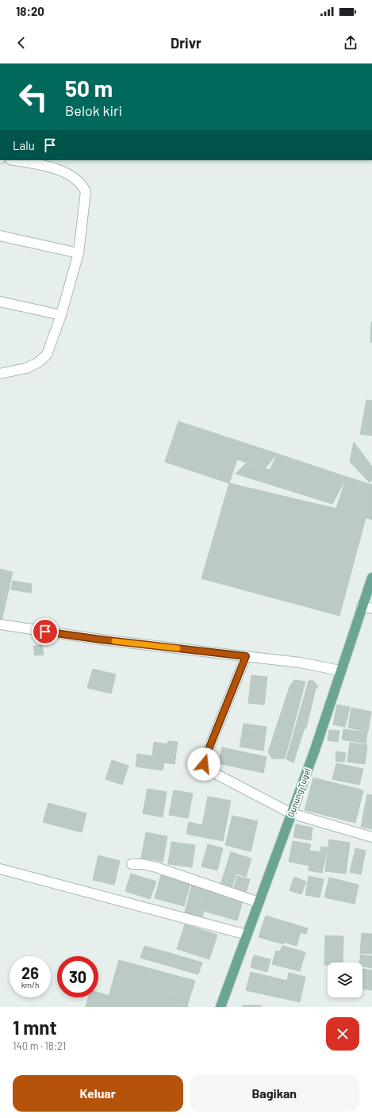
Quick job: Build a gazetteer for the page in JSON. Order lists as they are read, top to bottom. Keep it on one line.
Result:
{"streets":{"main road":["Gunung Tugel"]},"page":{"status":"18:20","header":"Drivr","turn":["50 m","Belok kiri"],"then":"Lalu","speed":"26 km/h","limit":"30","heading":["1 mnt","140 m · 18:21"],"buttons":["Keluar","Bagikan"]}}
